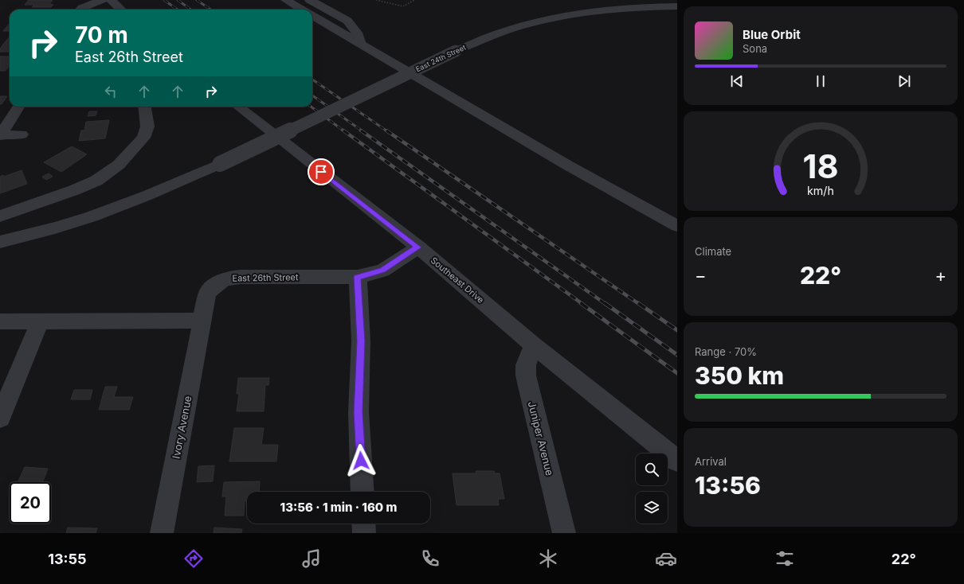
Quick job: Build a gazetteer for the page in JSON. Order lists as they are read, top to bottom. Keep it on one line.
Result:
{"streets":{"street":["East 24th Street","East 26th Street","Southeast Drive","Ivory Avenue","Juniper Avenue"]},"crossings":[["East 26th Street","Southeast Drive"],["East 26th Street","Ivory Avenue"],["Southeast Drive","Juniper Avenue"]],"page":{"turn":["70 m","East 26th Street"],"song":["Blue Orbit","Sona"],"tile":["Climate",["Range · 70%","350 km"],["Arrival","13:56"]],"heat":["−","22°","+"],"limit":"20","trip":"13:56 · 1 min · 160 m","tabs":["13:55","22°"],"gauge":["18","km/h"]}}
